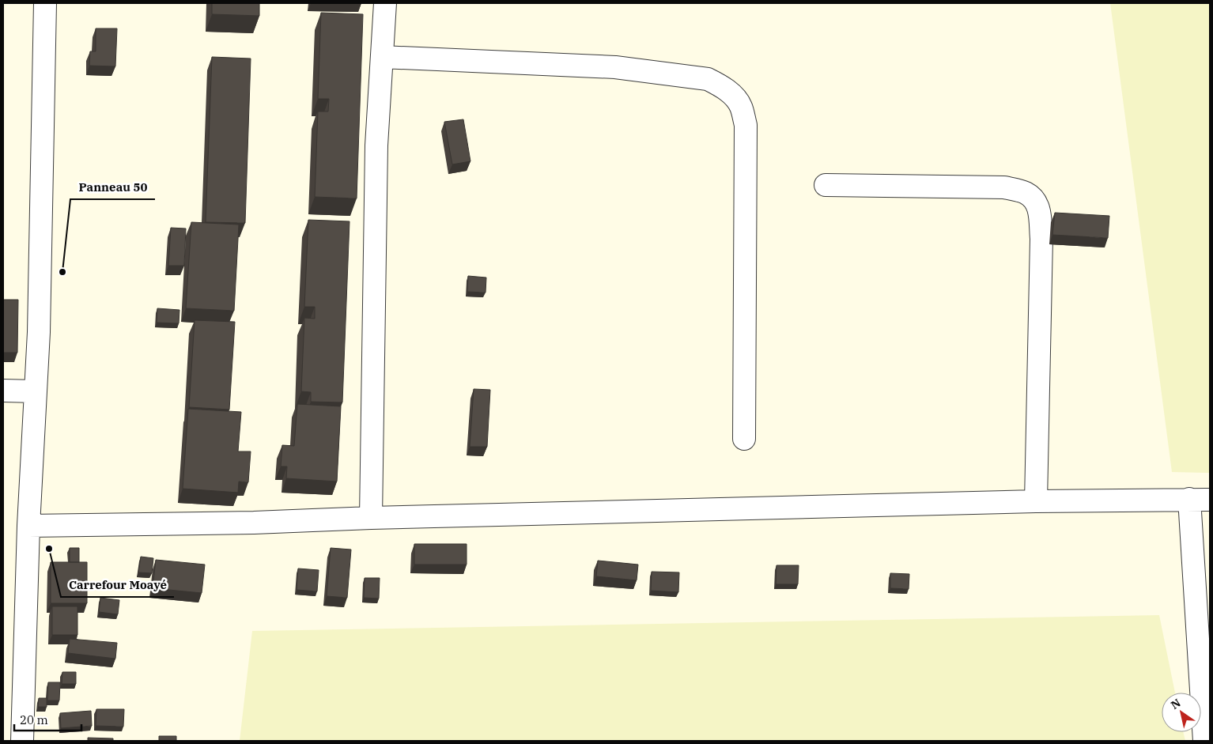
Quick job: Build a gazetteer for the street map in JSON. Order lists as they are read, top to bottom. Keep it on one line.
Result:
{"places":["Panneau 50","Carrefour Moayé"],"scale_bar":"20 m","north":"top left"}
